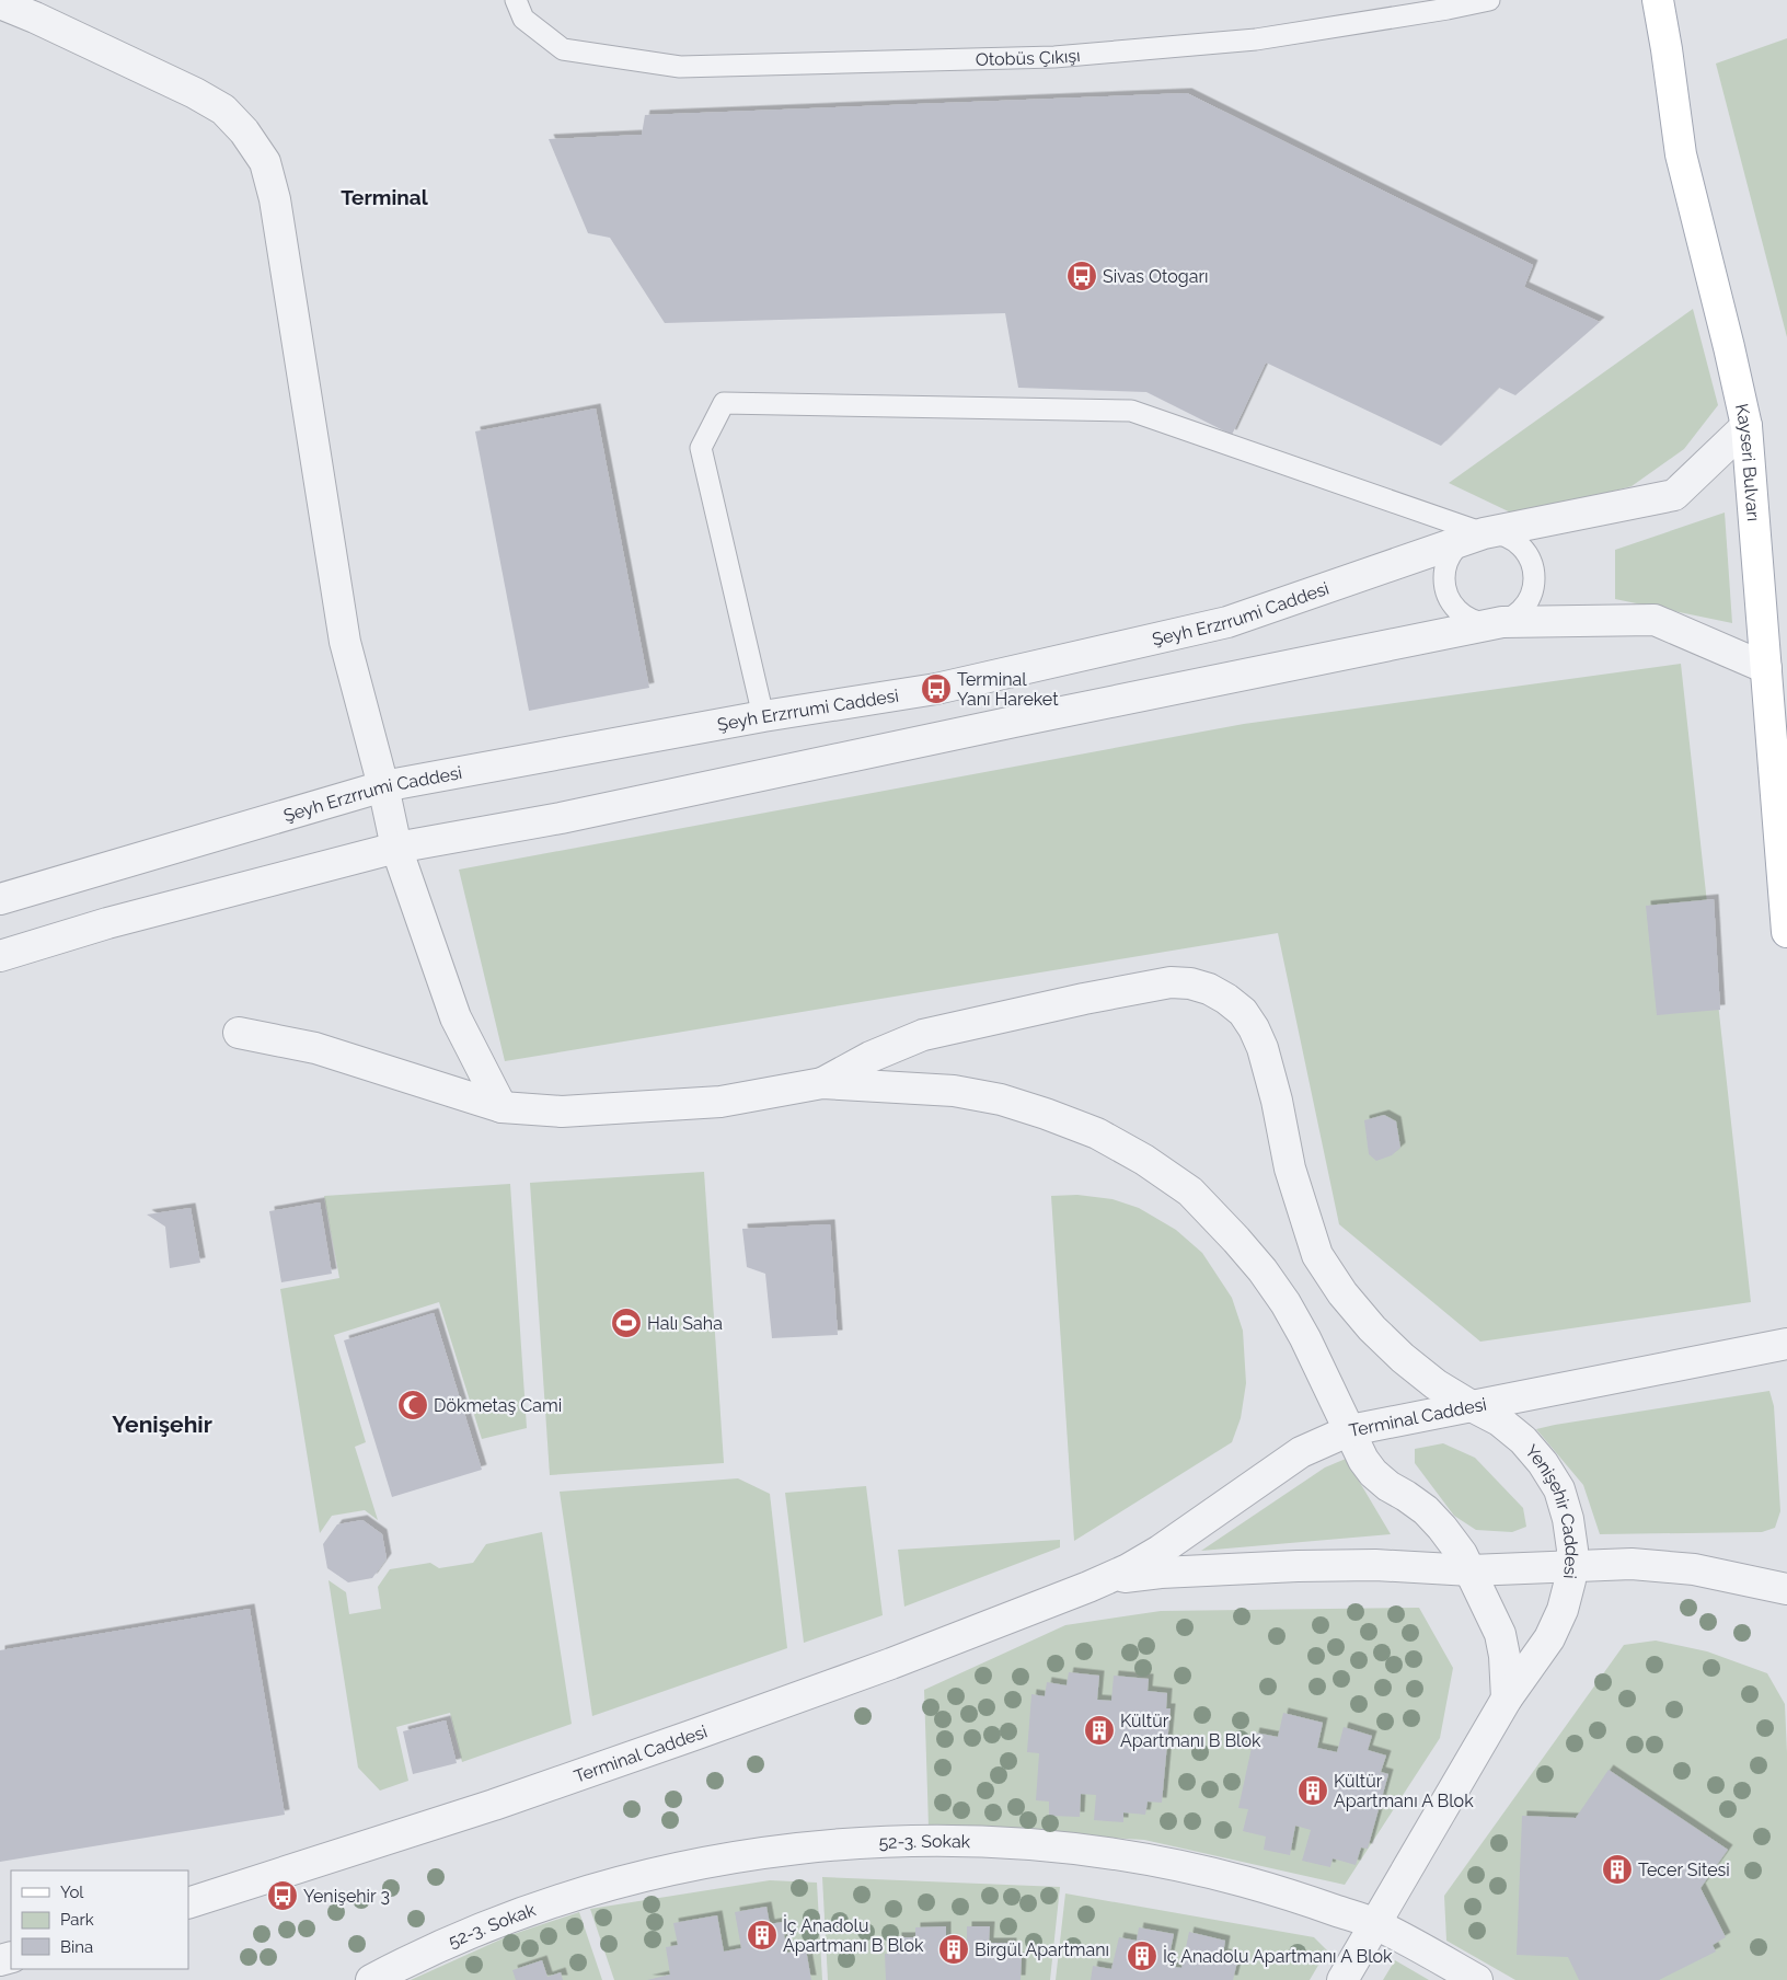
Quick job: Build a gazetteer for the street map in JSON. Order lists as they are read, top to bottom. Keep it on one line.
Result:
{"streets":{"main road":["Kayseri Bulvarı"],"street":["Şeyh Erzrrumi Caddesi","Terminal Caddesi","Yenişehir Caddesi","52-3. Sokak"],"lane":["Otobüs Çıkışı"]},"crossings":[["Kayseri Bulvarı","Şeyh Erzrrumi Caddesi"],["Terminal Caddesi","Yenişehir Caddesi"],["Yenişehir Caddesi","52-3. Sokak"]],"districts":["Terminal","Yenişehir"],"places":{"bus stop":["Sivas Otogarı","Terminal Yanı Hareket","Yenişehir 3"],"sports":["Halı Saha"],"mosque":["Dökmetaş Cami"],"building":["Kültür Apartmanı B Blok","Kültür Apartmanı A Blok","Tecer Sitesi","İç Anadolu Apartmanı B Blok","Birgül Apartmanı","İç Anadolu Apartmanı A Blok"]},"legend":["Yol","Park","Bina"]}
